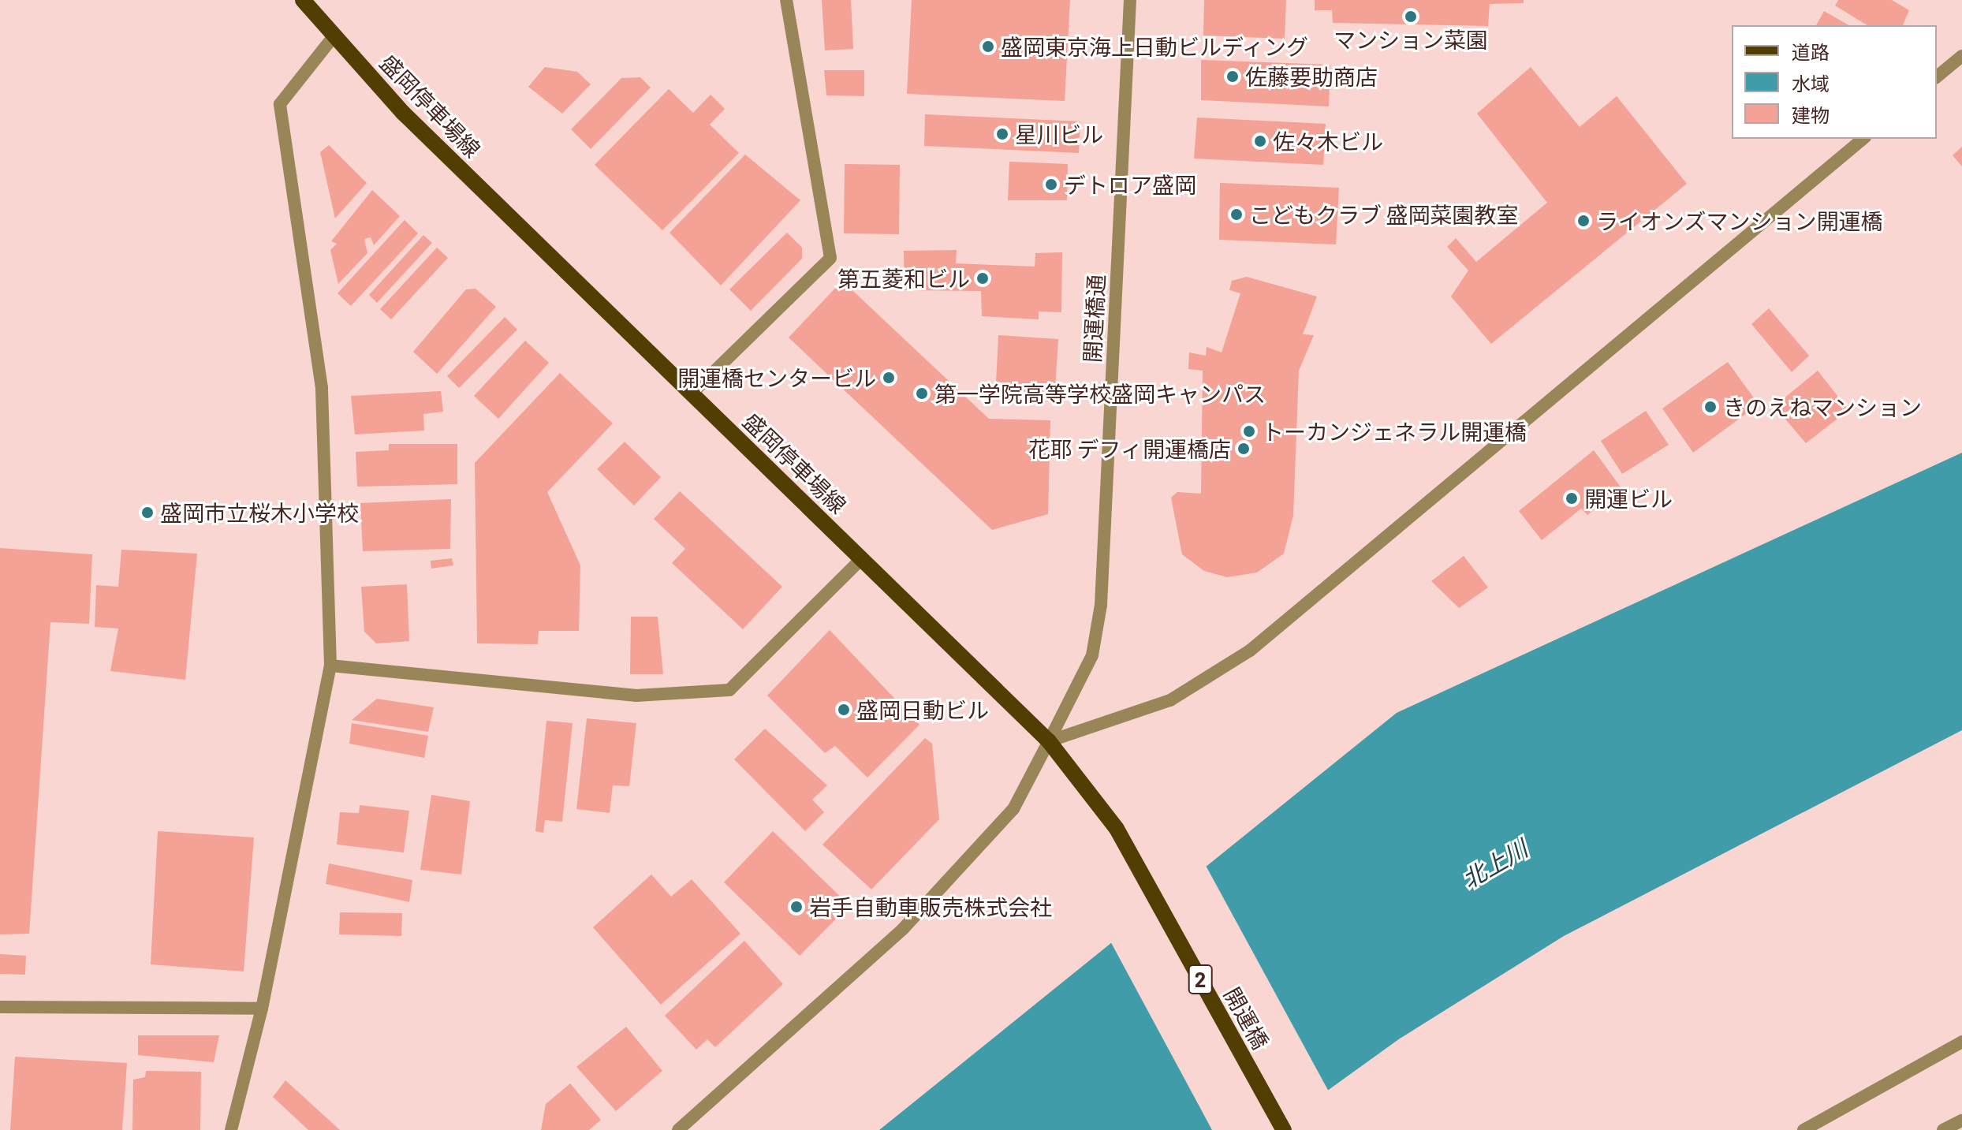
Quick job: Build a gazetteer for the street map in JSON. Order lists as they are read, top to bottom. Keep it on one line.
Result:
{"streets":{"main road":["盛岡停車場線","2","開運橋"],"street":["開運橋通"]},"crossings":[["盛岡停車場線","開運橋通"],["盛岡停車場線","開運橋"]],"water":["北上川"],"places":["マンション菜園","盛岡東京海上日動ビルディング","佐藤要助商店","星川ビル","佐々木ビル","デトロア盛岡","こどもクラブ 盛岡菜園教室","ライオンズマンション開運橋","第五菱和ビル","開運橋センタービル","第一学院高等学校盛岡キャンパス","きのえねマンション","トーカンジェネラル開運橋","花耶 デフィ開運橋店","開運ビル","盛岡市立桜木小学校","盛岡日動ビル","岩手自動車販売株式会社"],"legend":["道路","水域","建物"]}
